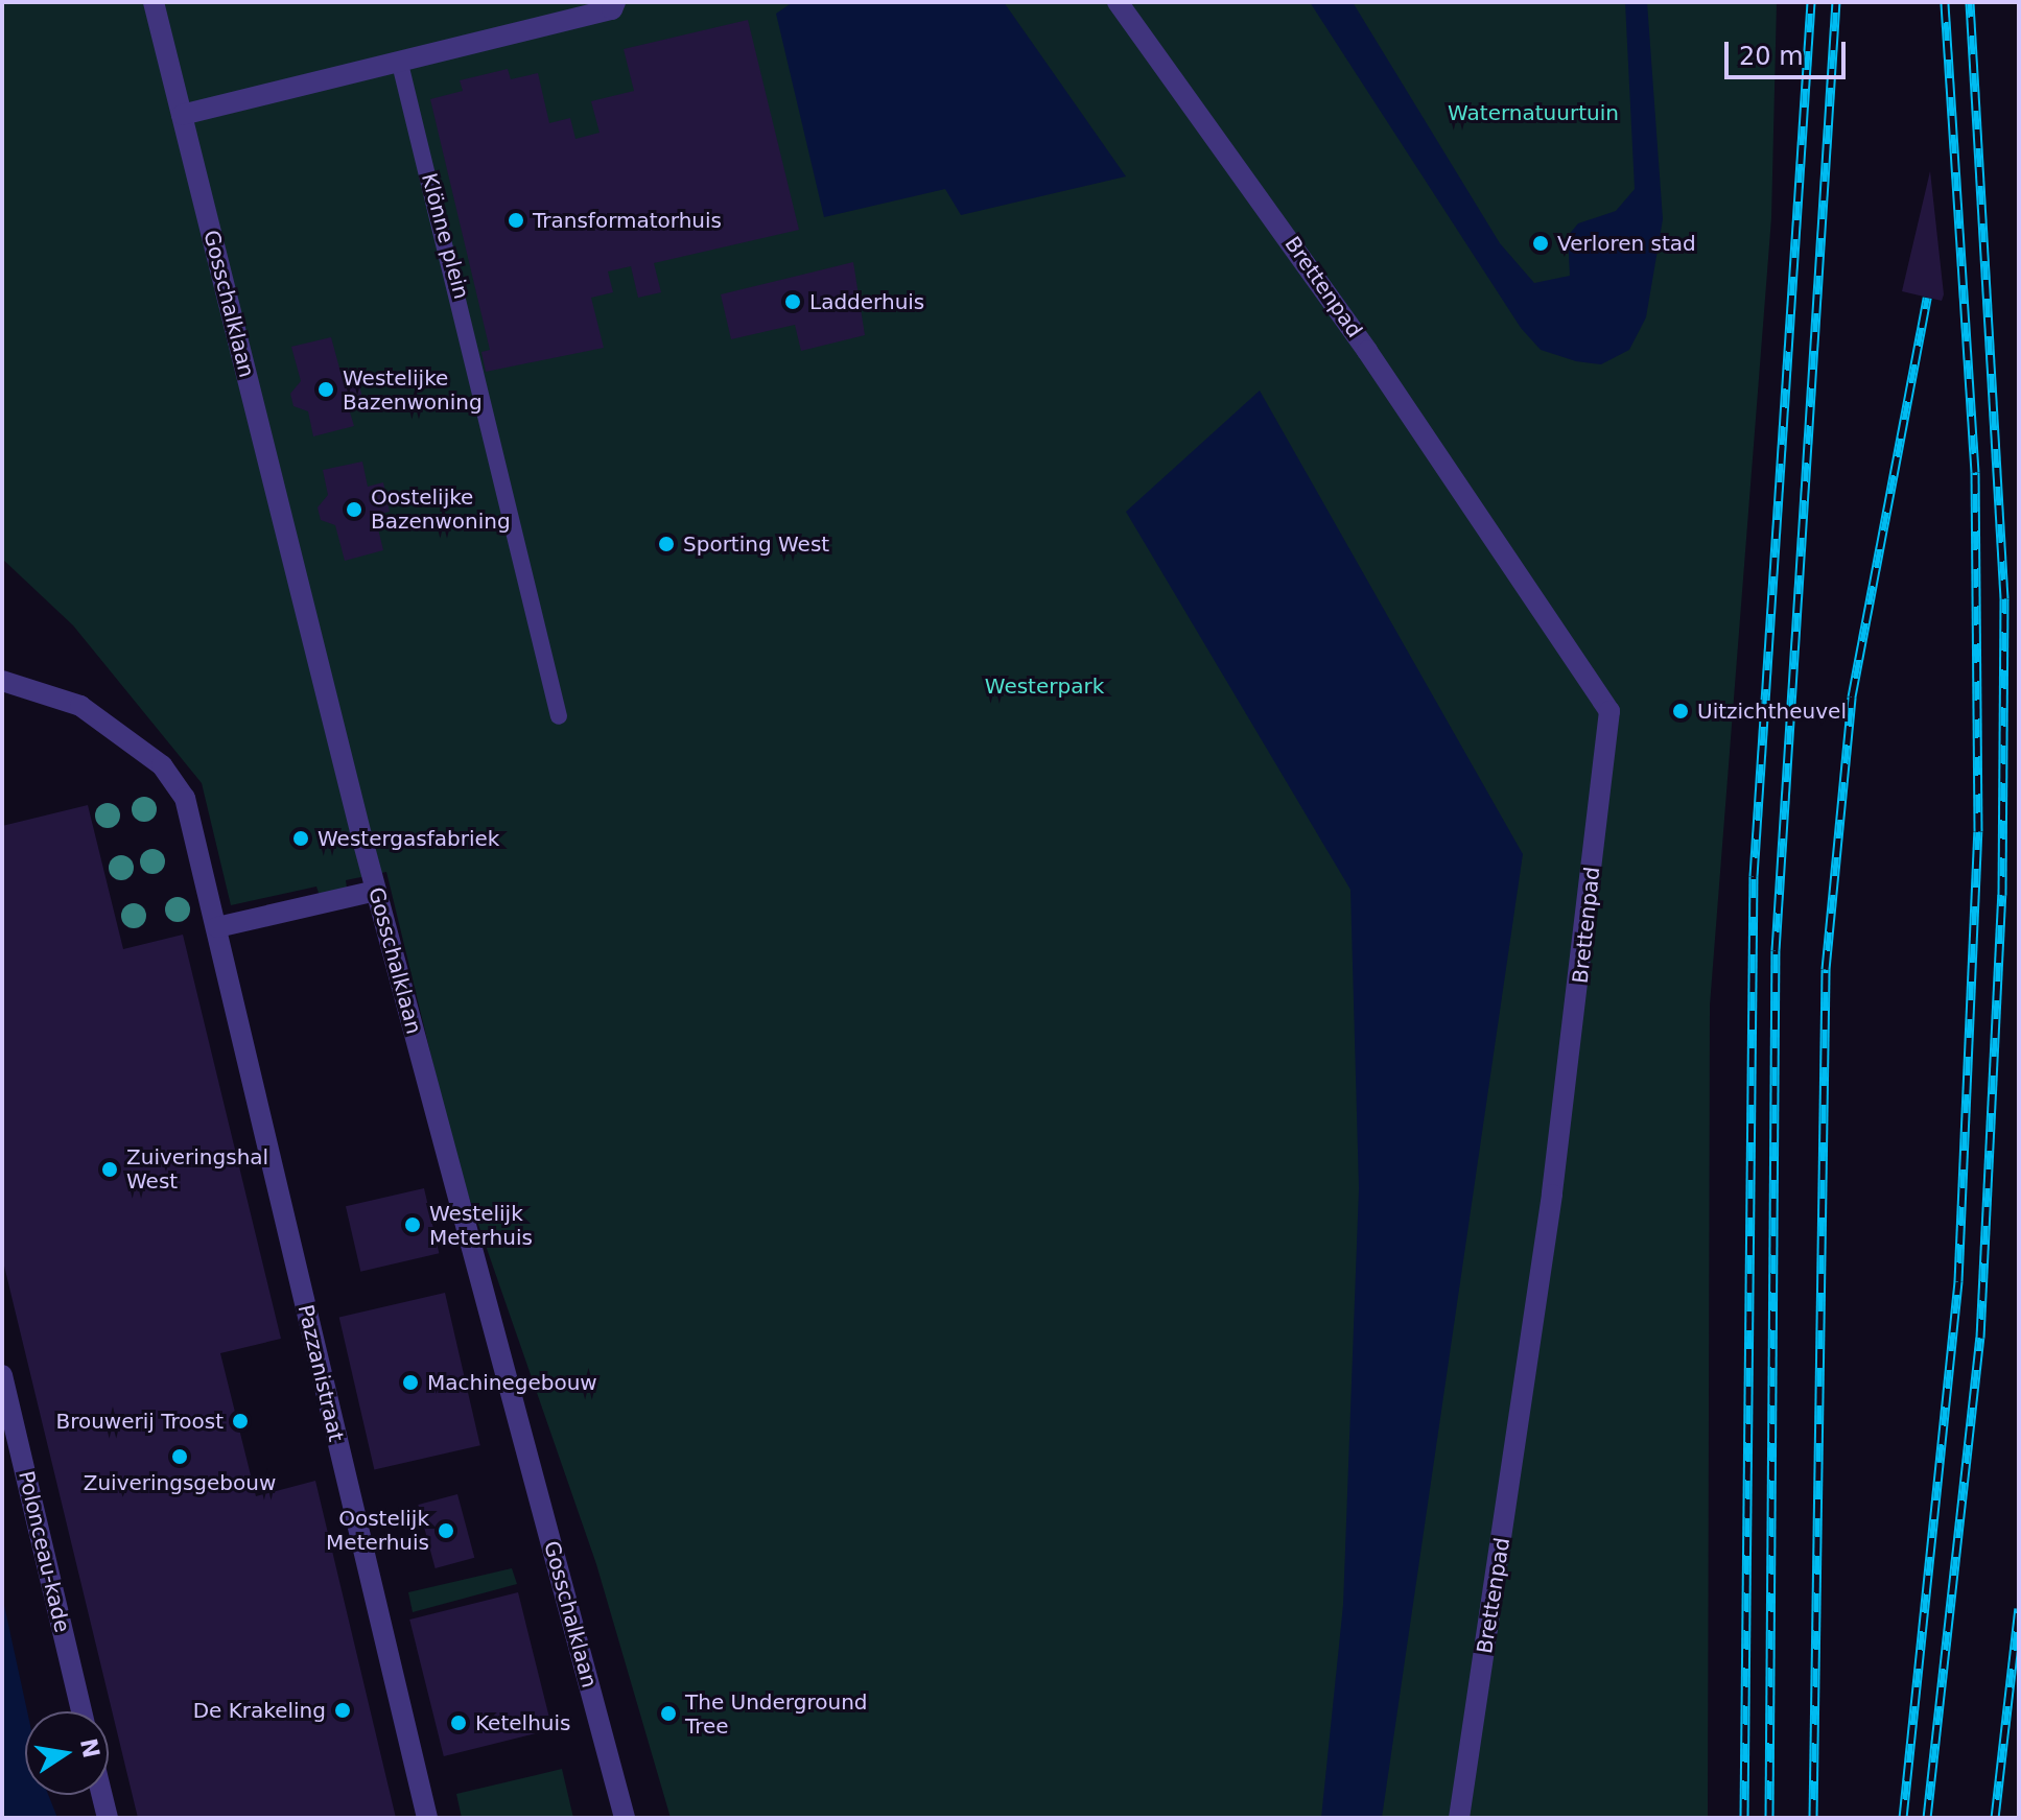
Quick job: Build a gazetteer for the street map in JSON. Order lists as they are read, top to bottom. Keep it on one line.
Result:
{"streets":{"street":["Brettenpad","Gosschalklaan","Pazzanistraat","Polonceau-kade"],"lane":["Klönne plein"]},"parks":["Waternatuurtuin","Westerpark"],"places":["Transformatorhuis","Verloren stad","Ladderhuis","Westelijke Bazenwoning","Oostelijke Bazenwoning","Sporting West","Uitzichtheuvel","Westergasfabriek","Zuiveringshal West","Westelijk Meterhuis","Machinegebouw","Brouwerij Troost","Zuiveringsgebouw","Oostelijk Meterhuis","De Krakeling","The Underground Tree","Ketelhuis"],"scale_bar":"20 m","north":"right"}
